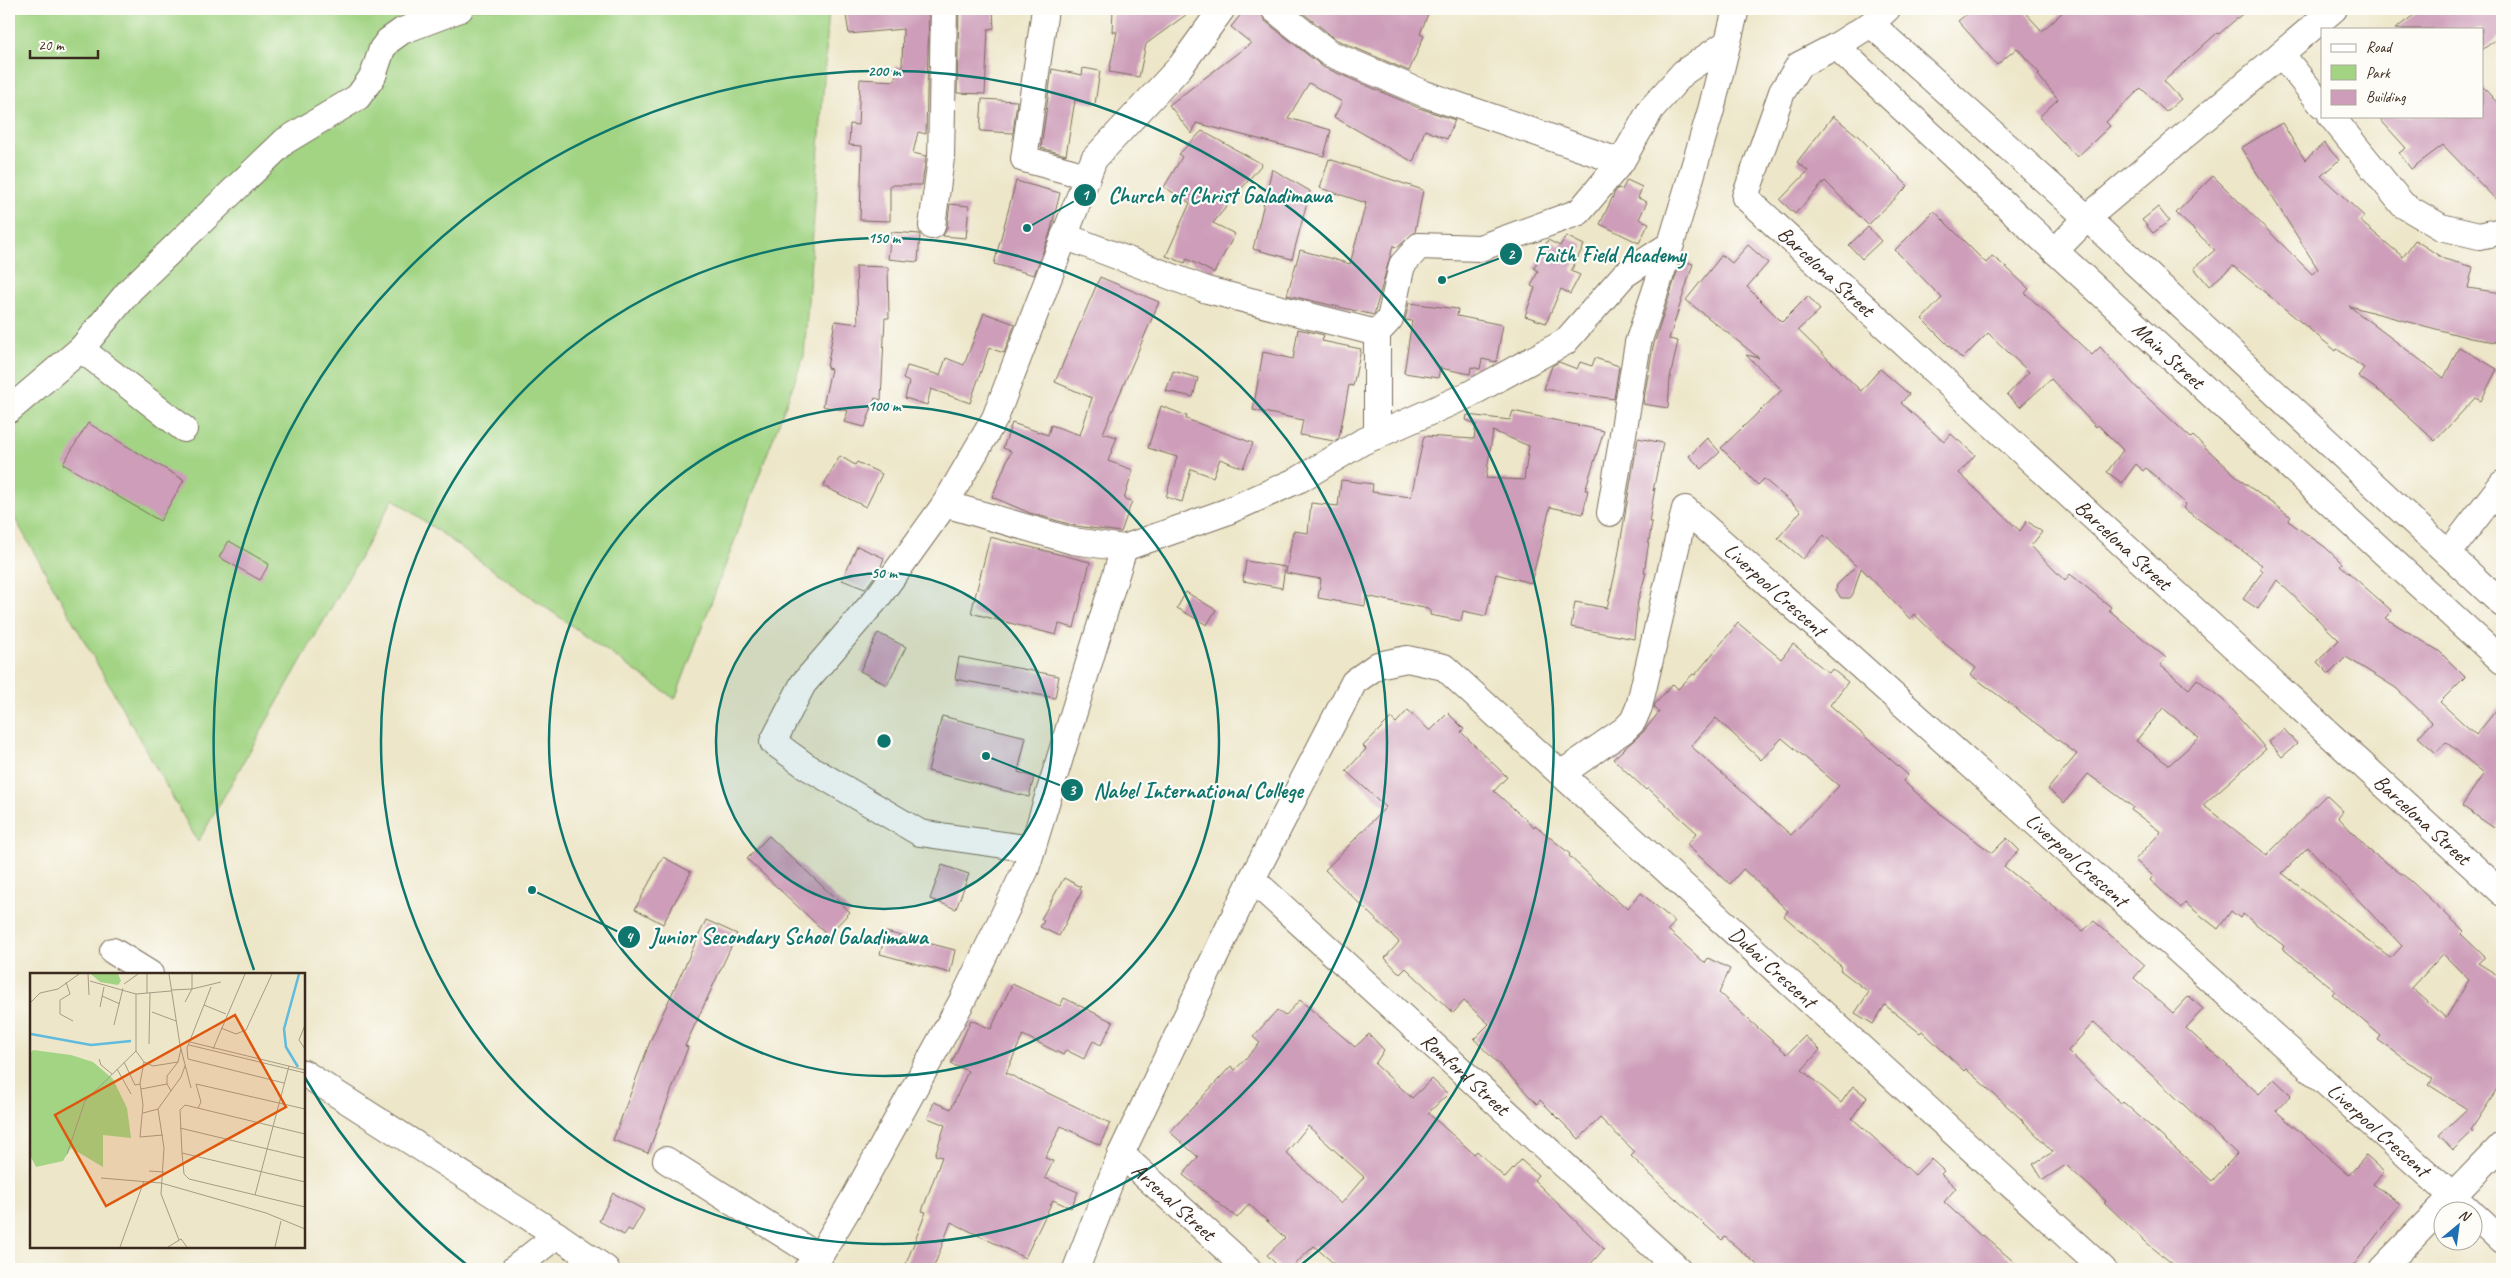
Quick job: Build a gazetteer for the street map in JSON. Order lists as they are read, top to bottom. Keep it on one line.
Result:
{"streets":{"street":["Barcelona Street","Main Street","Liverpool Crescent","Dubai Crescent","Romford Street","Arsenal Street"]},"crossings":[["Barcelona Street","Main Street"],["Liverpool Crescent","Dubai Crescent"],["Dubai Crescent","Romford Street"]],"places":["Church of Christ Galadimawa","Faith Field Academy","Nabel International College","Junior Secondary School Galadimawa"],"legend":["Road","Park","Building"],"scale_bar":"20 m","north":"top right","rings":["200 m","150 m","100 m","50 m"]}
